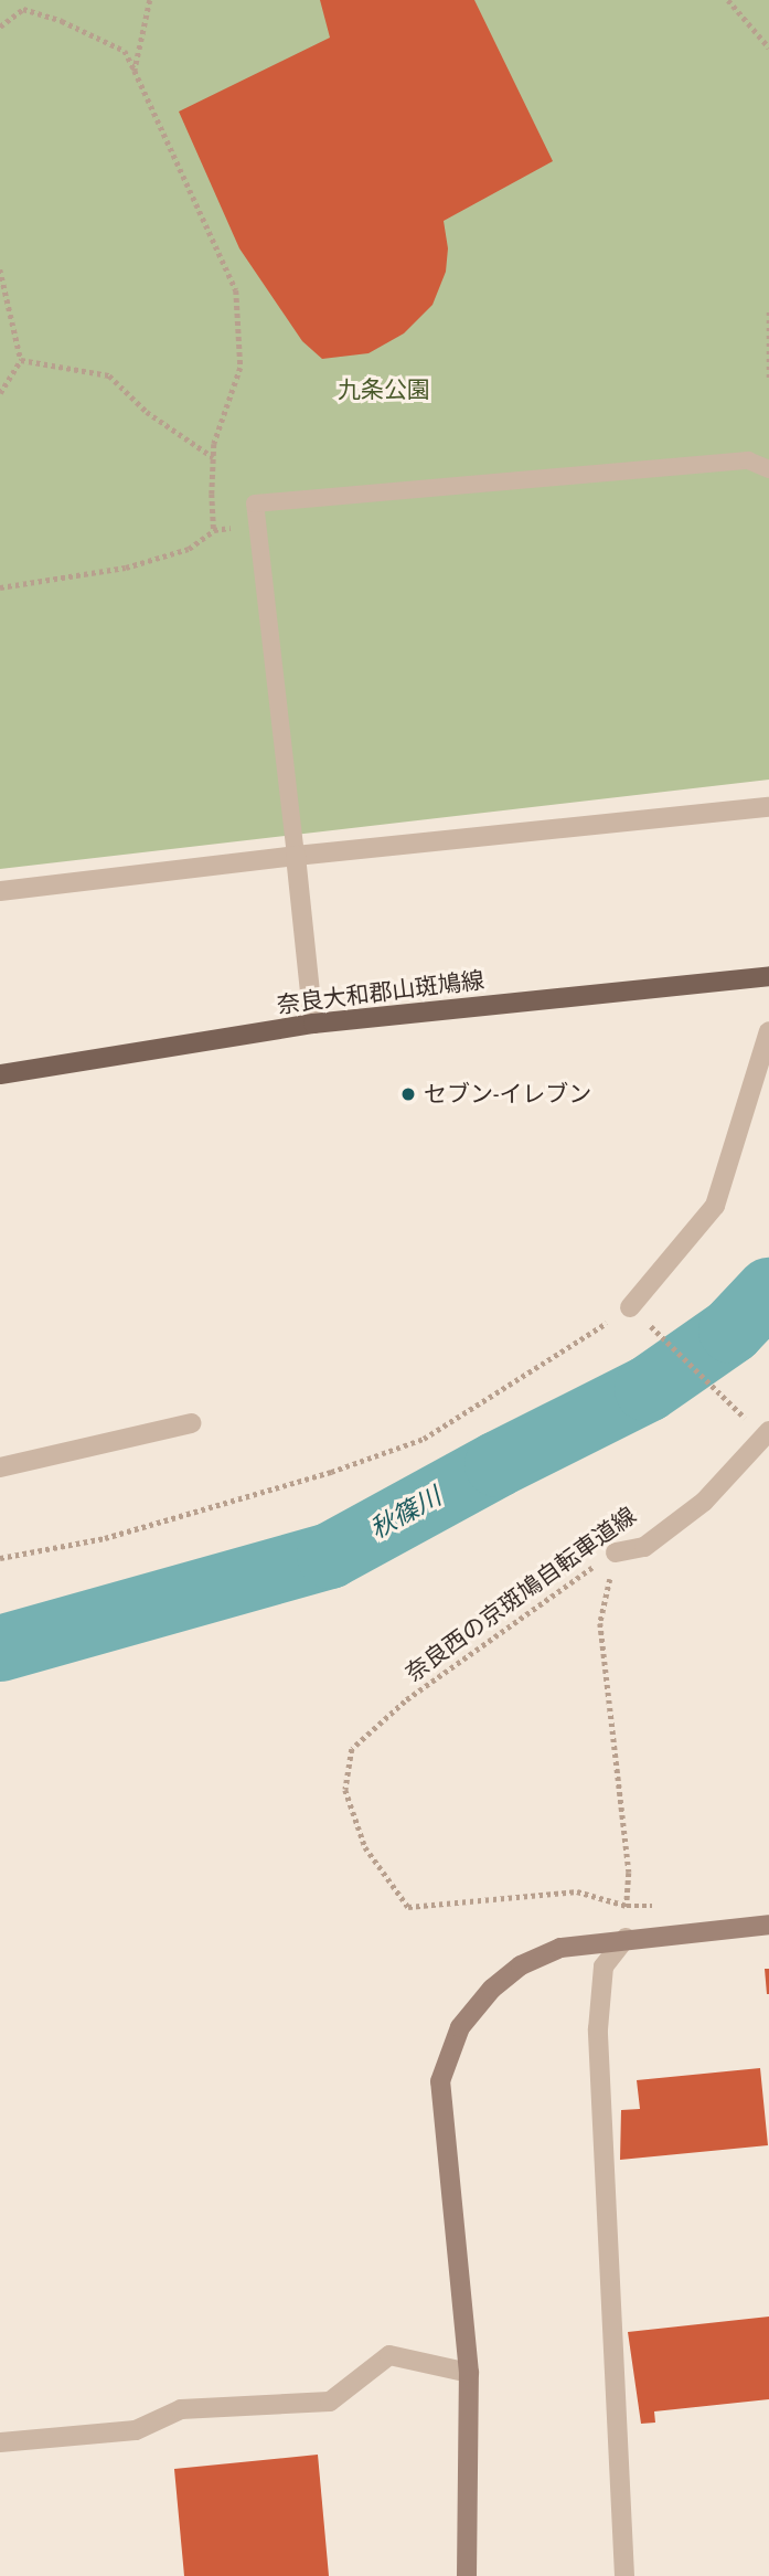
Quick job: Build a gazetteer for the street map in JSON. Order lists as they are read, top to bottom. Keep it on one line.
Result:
{"streets":{"main road":["奈良大和郡山斑鳩線"],"path":["奈良西の京斑鳩自転車道線"]},"water":["秋篠川"],"parks":["九条公園"],"places":["セブン-イレブン"]}
